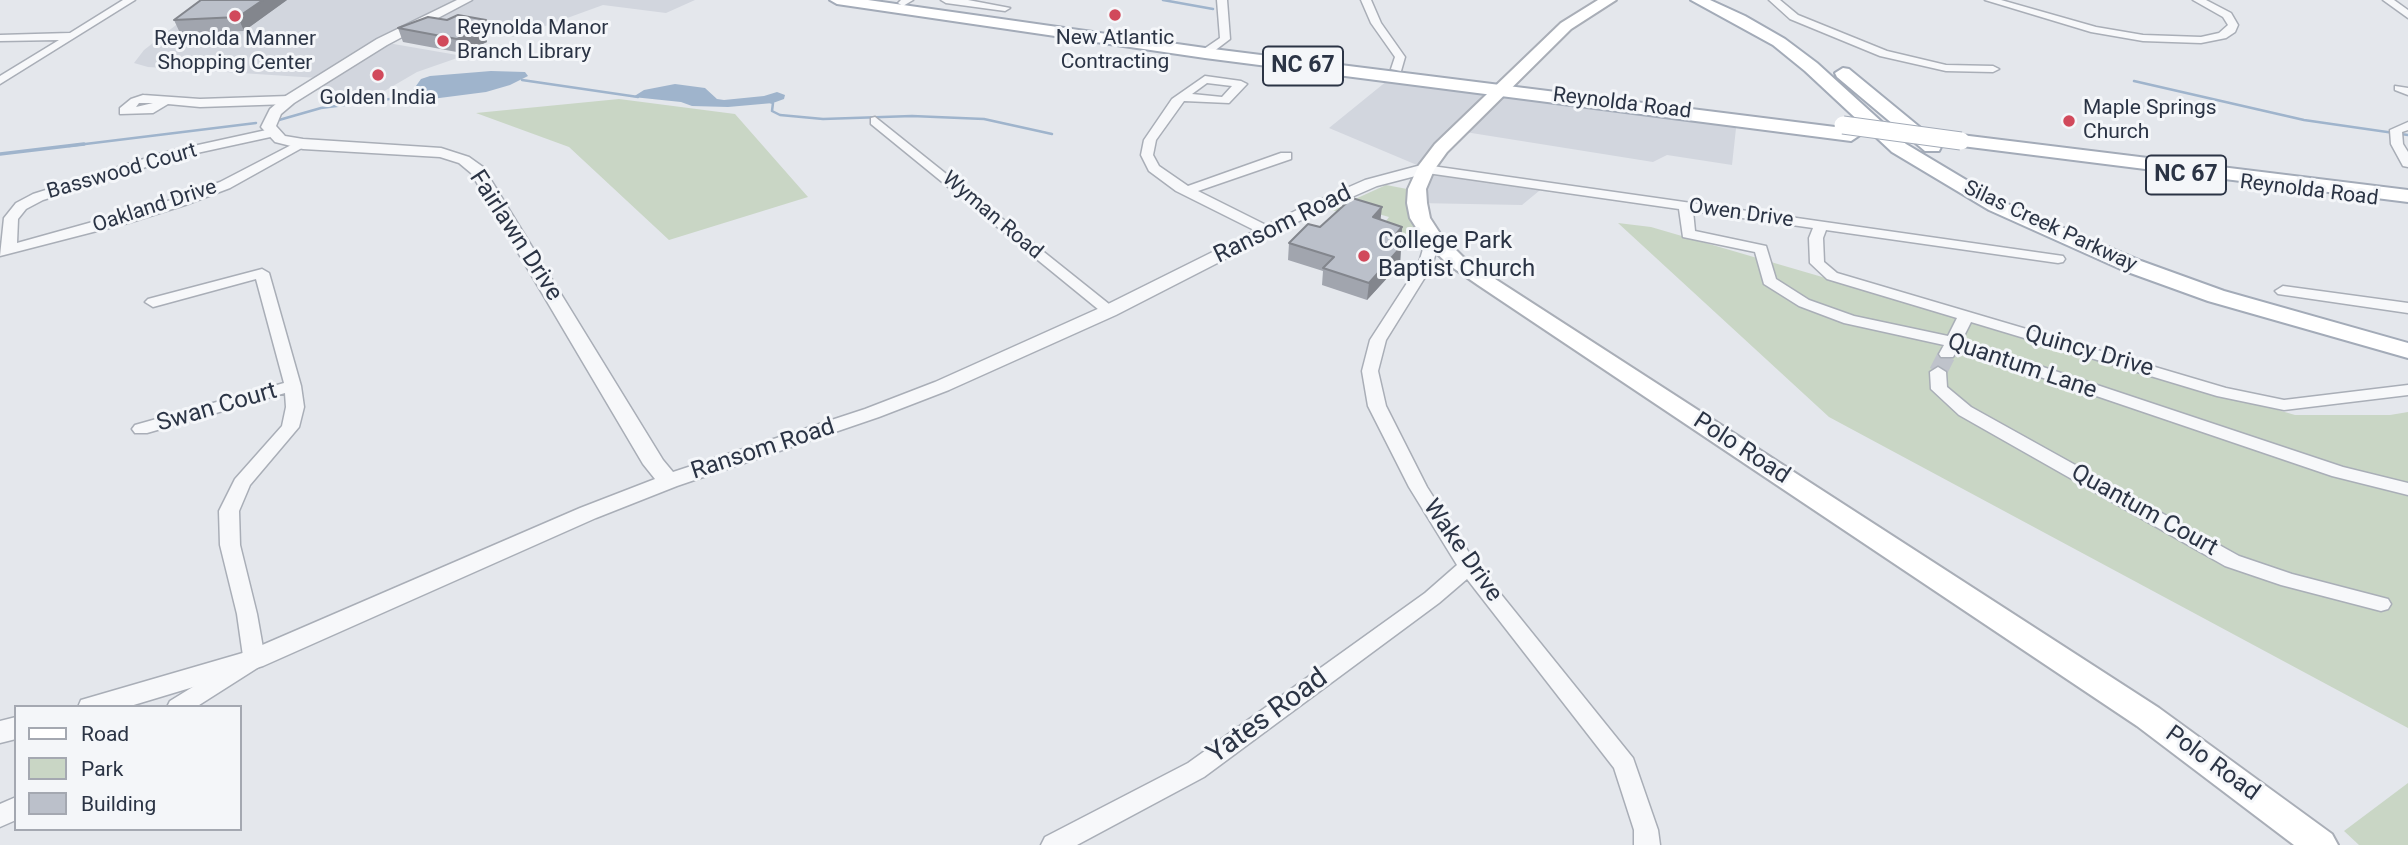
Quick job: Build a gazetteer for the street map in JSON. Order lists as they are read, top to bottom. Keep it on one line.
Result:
{"streets":{"main road":["NC 67","Reynolda Road","Silas Creek Parkway","Polo Road"],"street":["Basswood Court","Oakland Drive","Owen Drive","Wyman Road","Ransom Road","Fairlawn Drive","Quincy Drive","Quantum Lane","Swan Court","Quantum Court","Wake Drive","Yates Road"]},"crossings":[["Reynolda Road","Polo Road"],["Basswood Court","Oakland Drive"],["Basswood Court","Fairlawn Drive"],["Oakland Drive","Fairlawn Drive"],["Owen Drive","Ransom Road"],["Owen Drive","Quincy Drive"],["Owen Drive","Quantum Lane"],["Owen Drive","Polo Road"],["Wyman Road","Ransom Road"],["Ransom Road","Fairlawn Drive"],["Ransom Road","Polo Road"],["Polo Road","Wake Drive"],["Wake Drive","Yates Road"]],"places":["New Atlantic Contracting","Reynolda Manner Shopping Center","Reynolda Manor Branch Library","Golden India","Maple Springs Church","College Park Baptist Church"],"legend":["Road","Park","Building"]}
